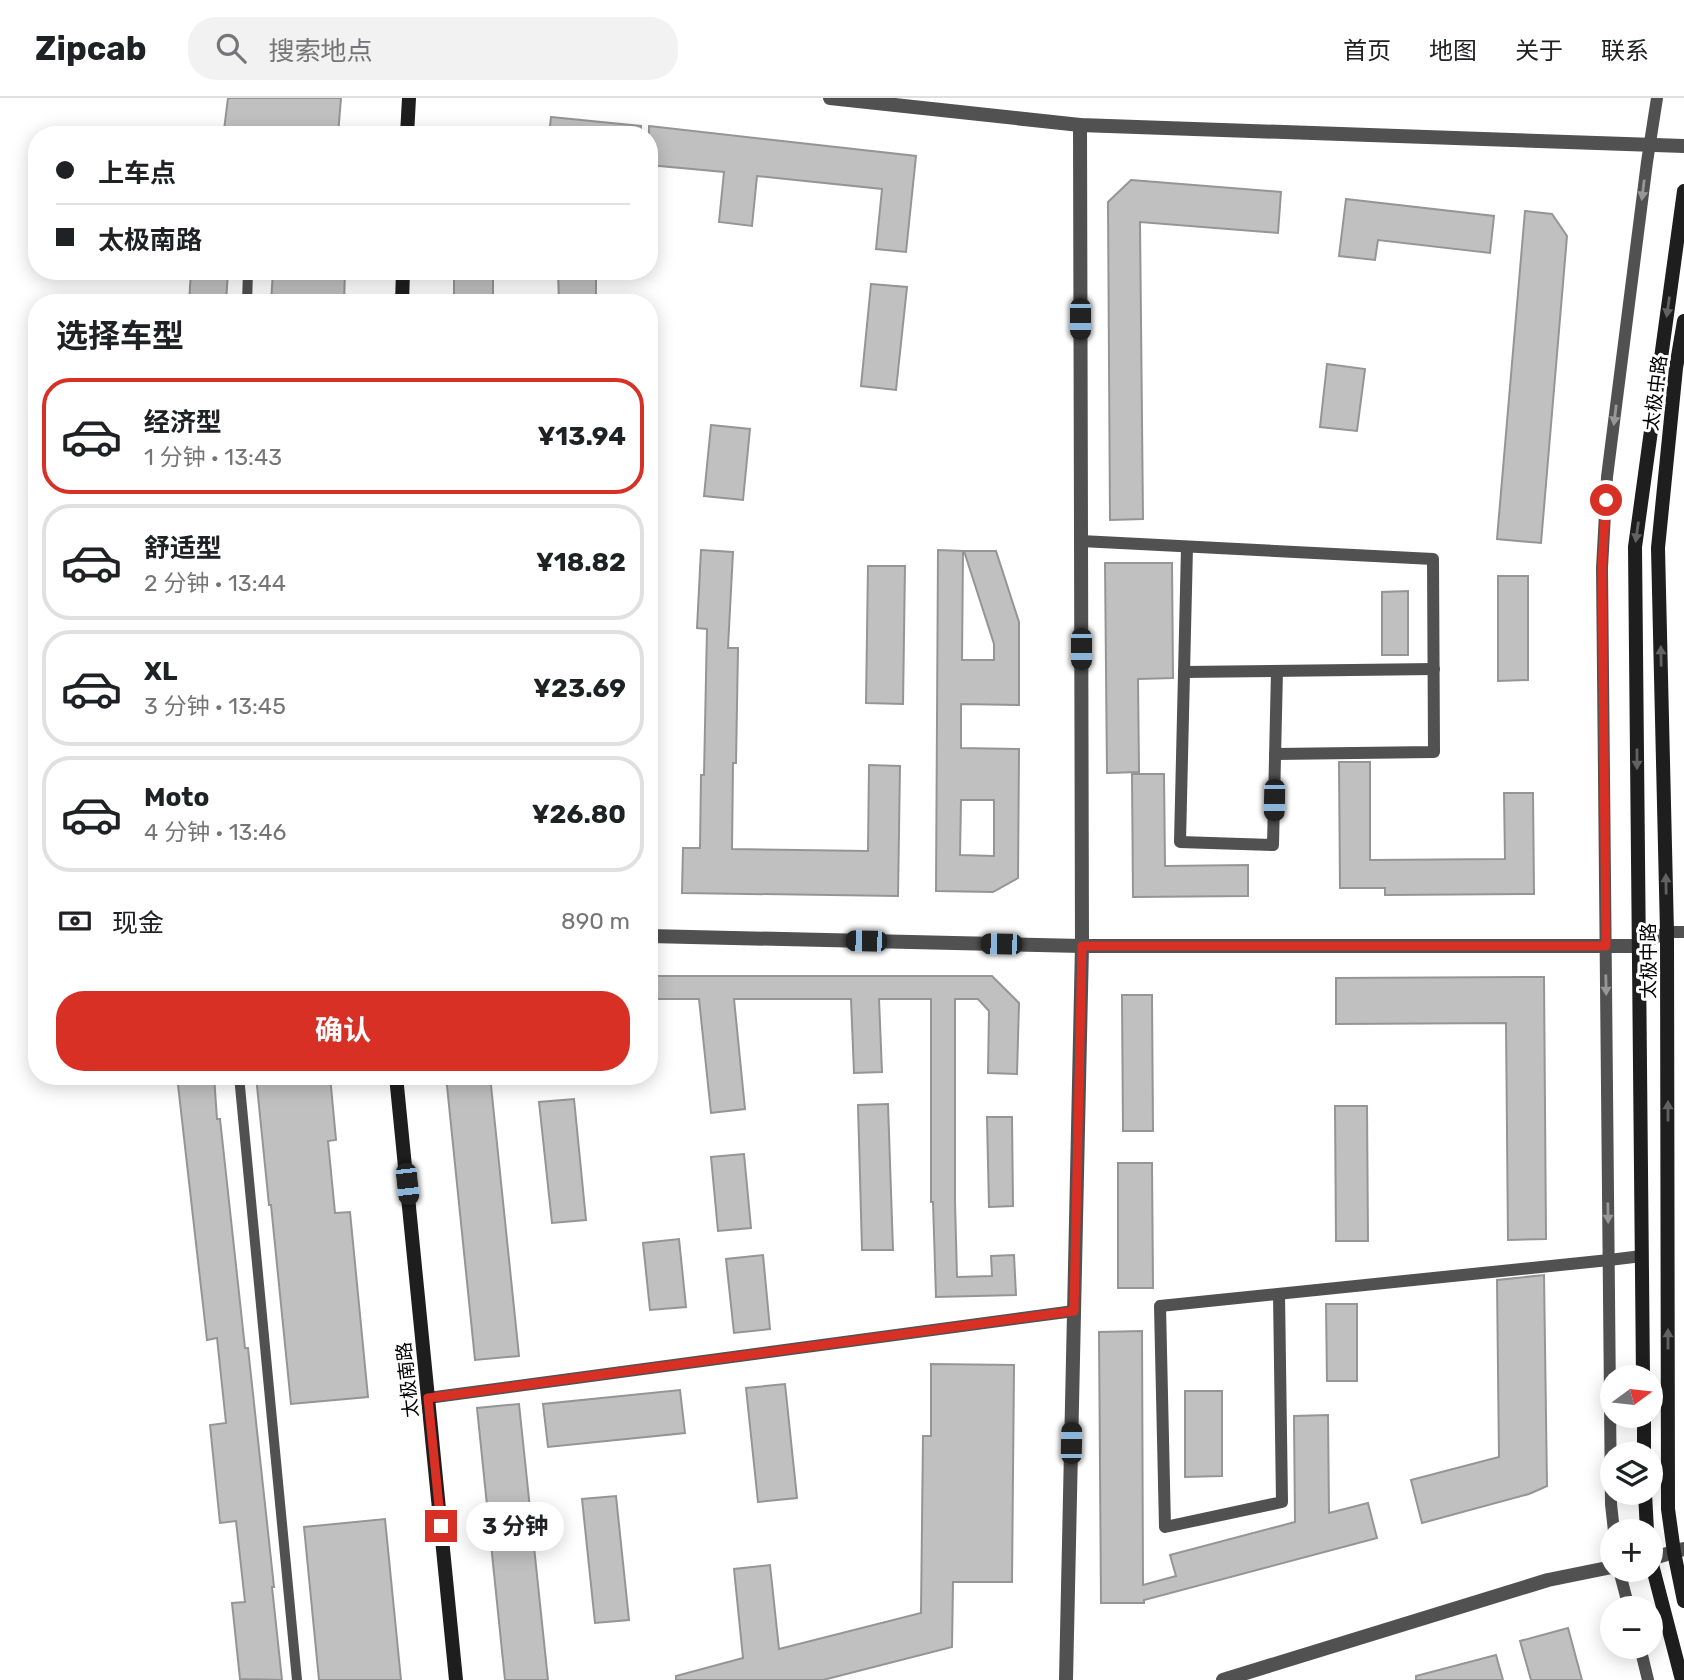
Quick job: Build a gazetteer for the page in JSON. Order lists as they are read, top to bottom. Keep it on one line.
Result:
{"streets":{"main road":["太极中路","太极南路"]},"north":"right","page":{"header":"Zipcab","search":"搜索地点","nav":["首页","地图","关于","联系"],"banner":["上车点","太极南路"],"heading":"选择车型","list":[{"name":"经济型","note":"1 分钟 · 13:43","value":"¥13.94"},{"name":"舒适型","note":"2 分钟 · 13:44","value":"¥18.82"},{"name":"XL","note":"3 分钟 · 13:45","value":"¥23.69"},{"name":"Moto","note":"4 分钟 · 13:46","value":"¥26.80"}],"pay":["现金","890 m"],"buttons":"确认","map_buttons":["+","−"],"bubble":"3 分钟"}}
